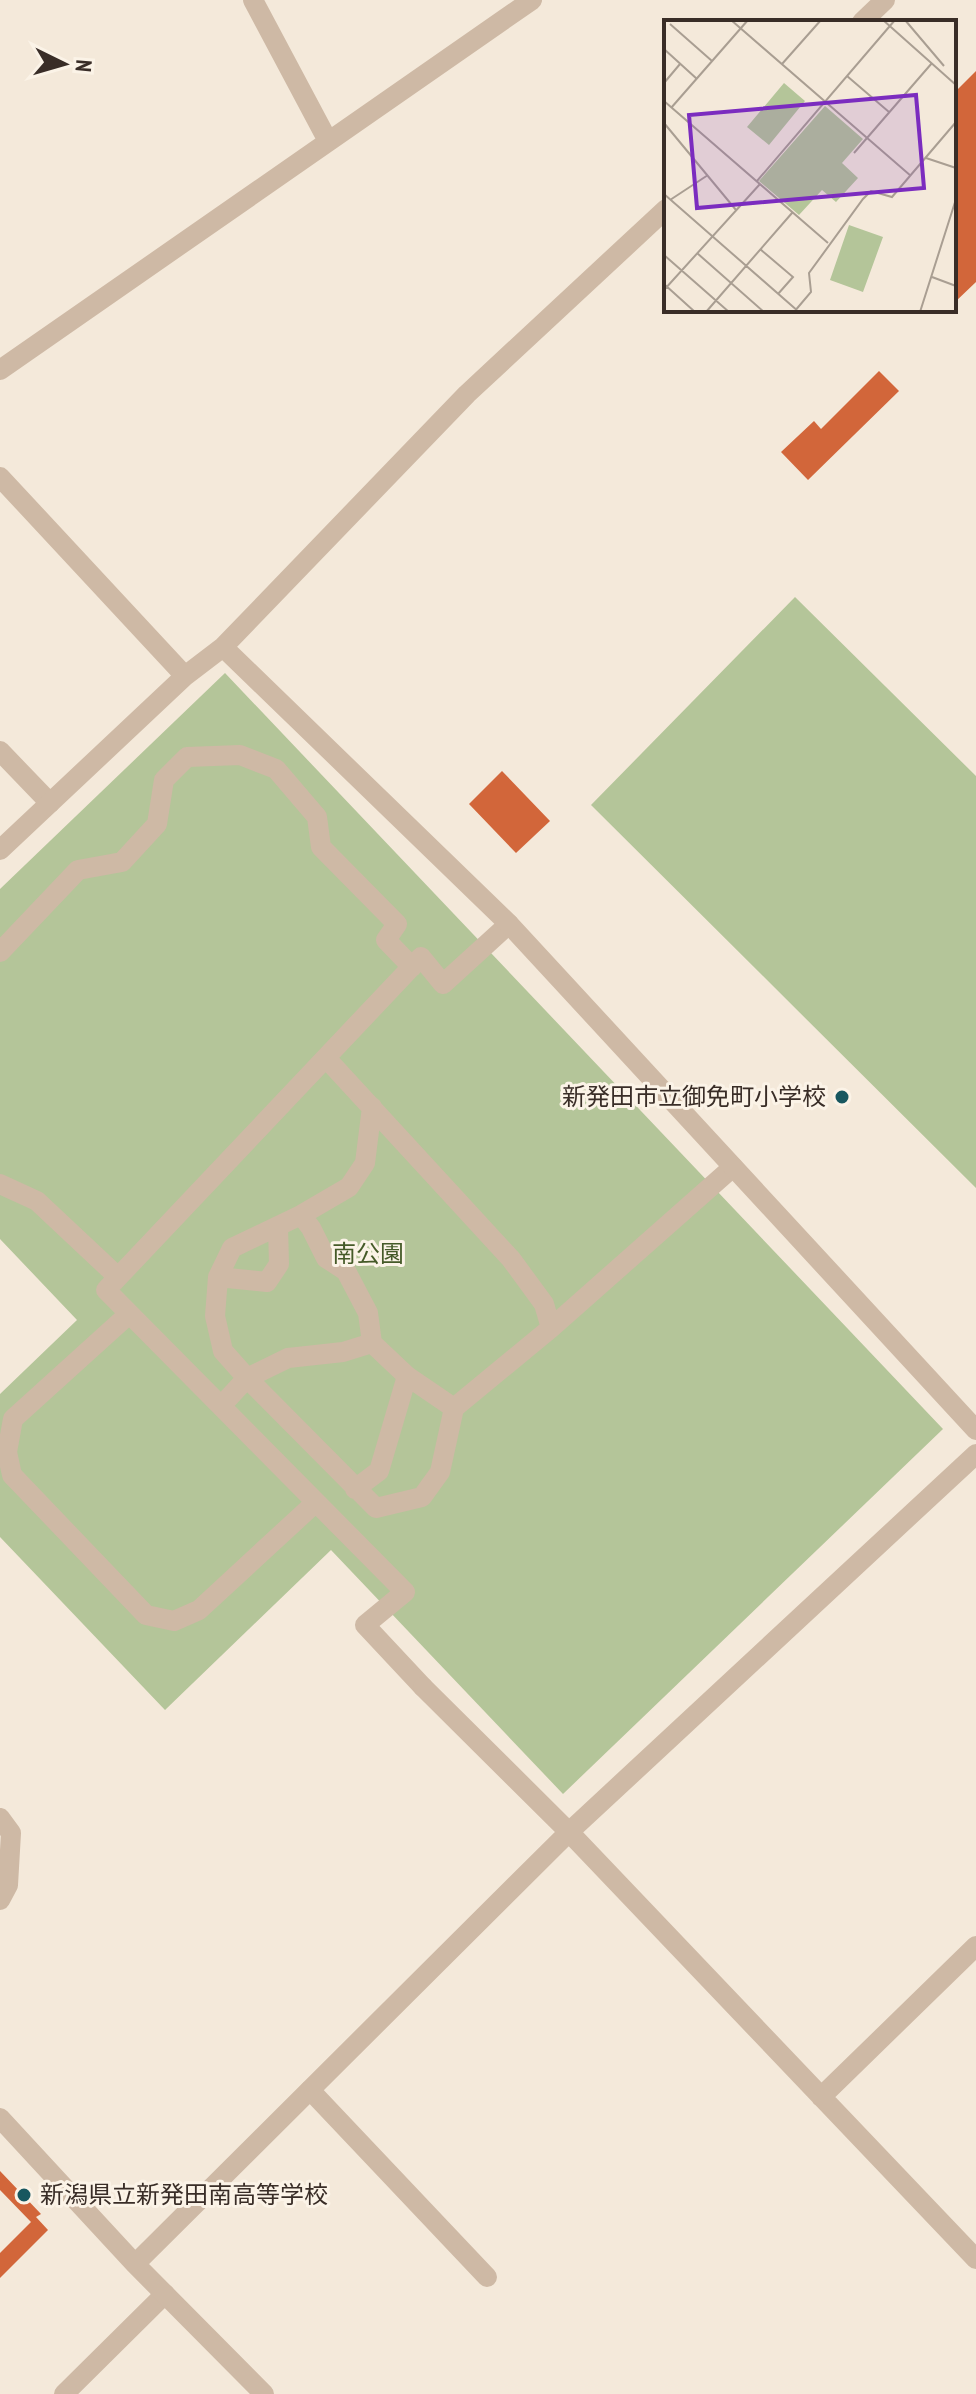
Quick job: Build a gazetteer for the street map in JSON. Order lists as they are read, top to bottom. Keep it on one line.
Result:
{"parks":["南公園"],"places":["新発田市立御免町小学校","新潟県立新発田南高等学校"],"north":"right"}
